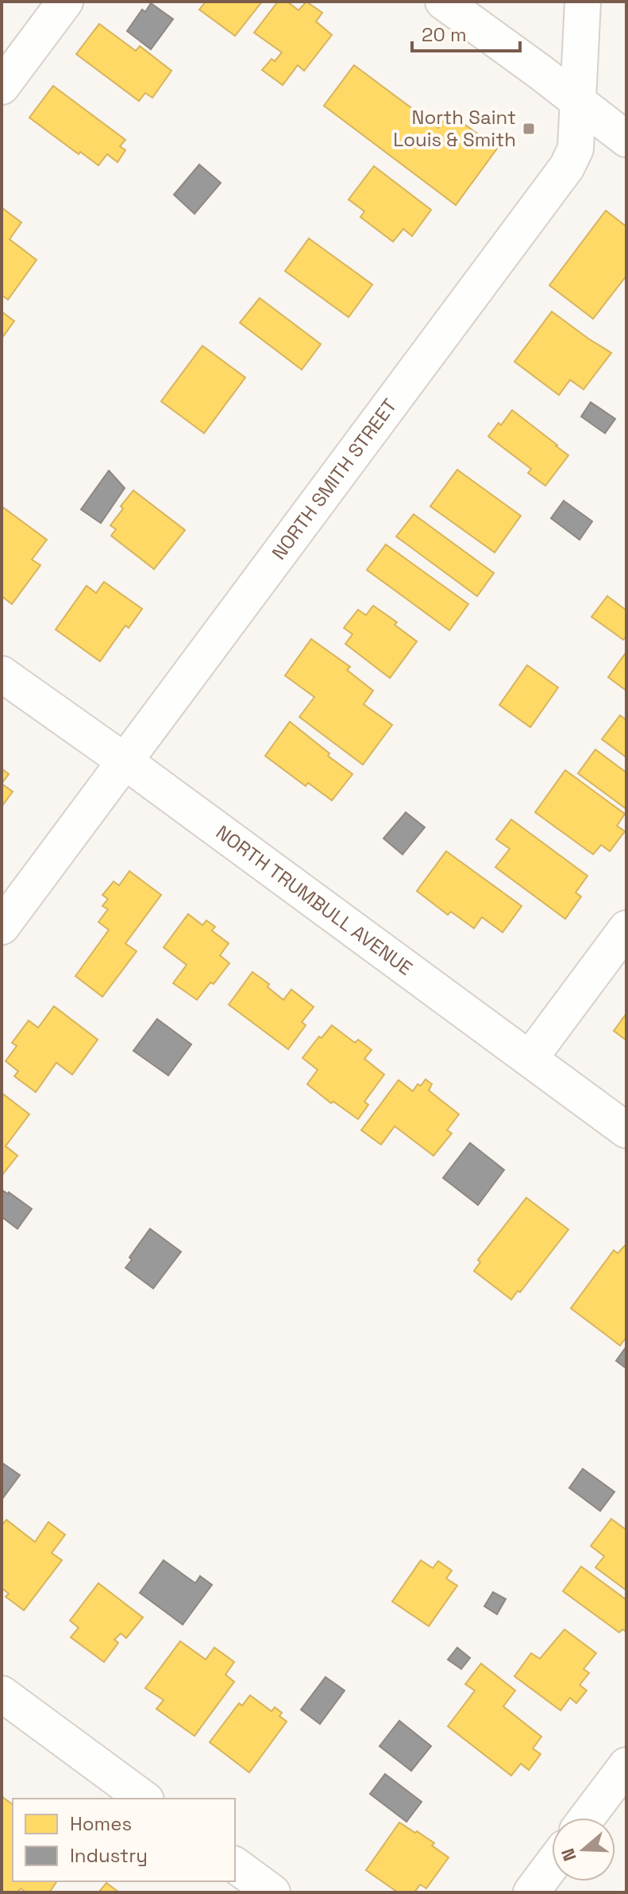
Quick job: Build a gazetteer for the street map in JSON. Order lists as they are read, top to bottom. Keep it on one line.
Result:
{"streets":{"street":["NORTH SMITH STREET","NORTH TRUMBULL AVENUE"]},"crossings":[["NORTH SMITH STREET","NORTH TRUMBULL AVENUE"]],"places":{"transit":["North Saint Louis & Smith"]},"legend":["Homes","Industry"],"scale_bar":"20 m","north":"left"}
